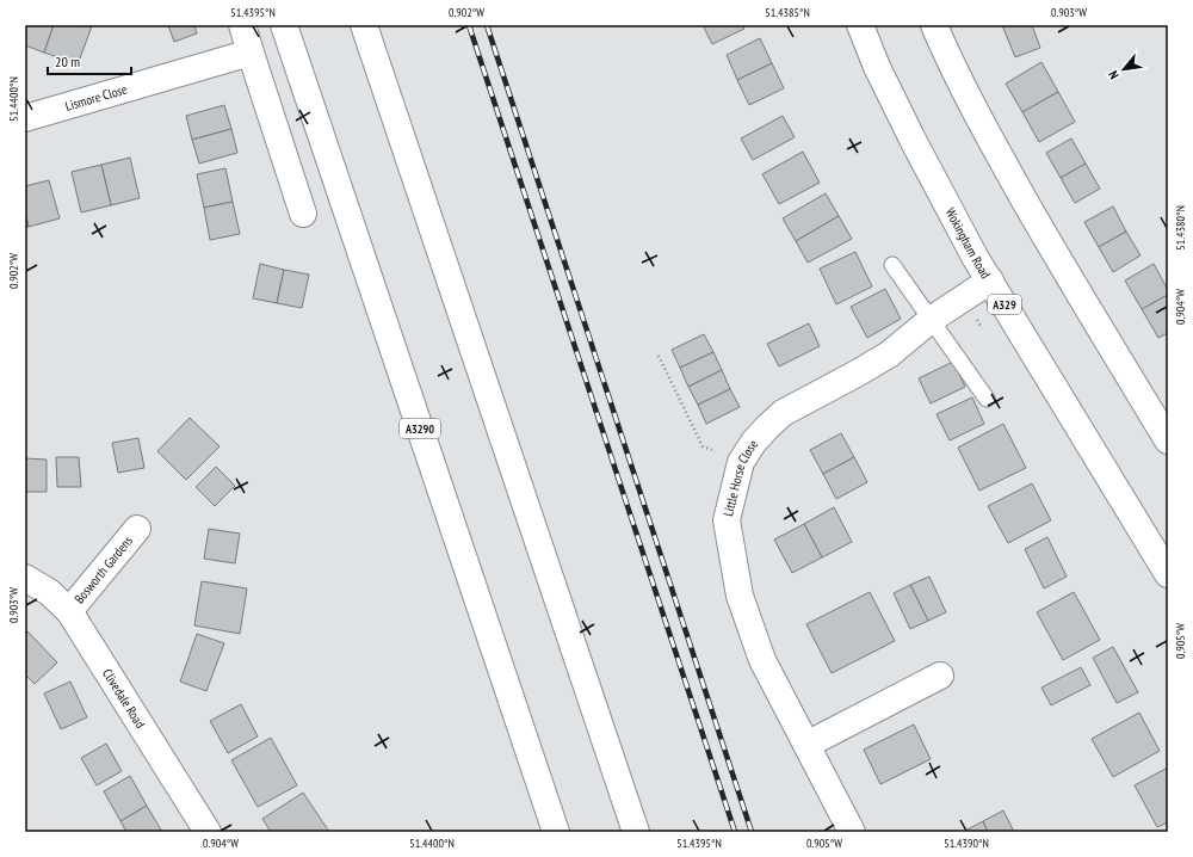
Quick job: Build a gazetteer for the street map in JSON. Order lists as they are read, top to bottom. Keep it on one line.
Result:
{"streets":{"main road":["Lismore Close","Wokingham Road","A329","A3290","Little Horse Close","Bosworth Gardens","Clivedale Road"]},"crossings":[["Wokingham Road","Little Horse Close"],["Bosworth Gardens","Clivedale Road"]],"scale_bar":"20 m","north":"bottom left","coordinates":["51.4395°N","0.902°W","51.4385°N","0.903°W","51.4400°N","51.4380°N","0.904°W","0.905°W","51.4390°N"]}
